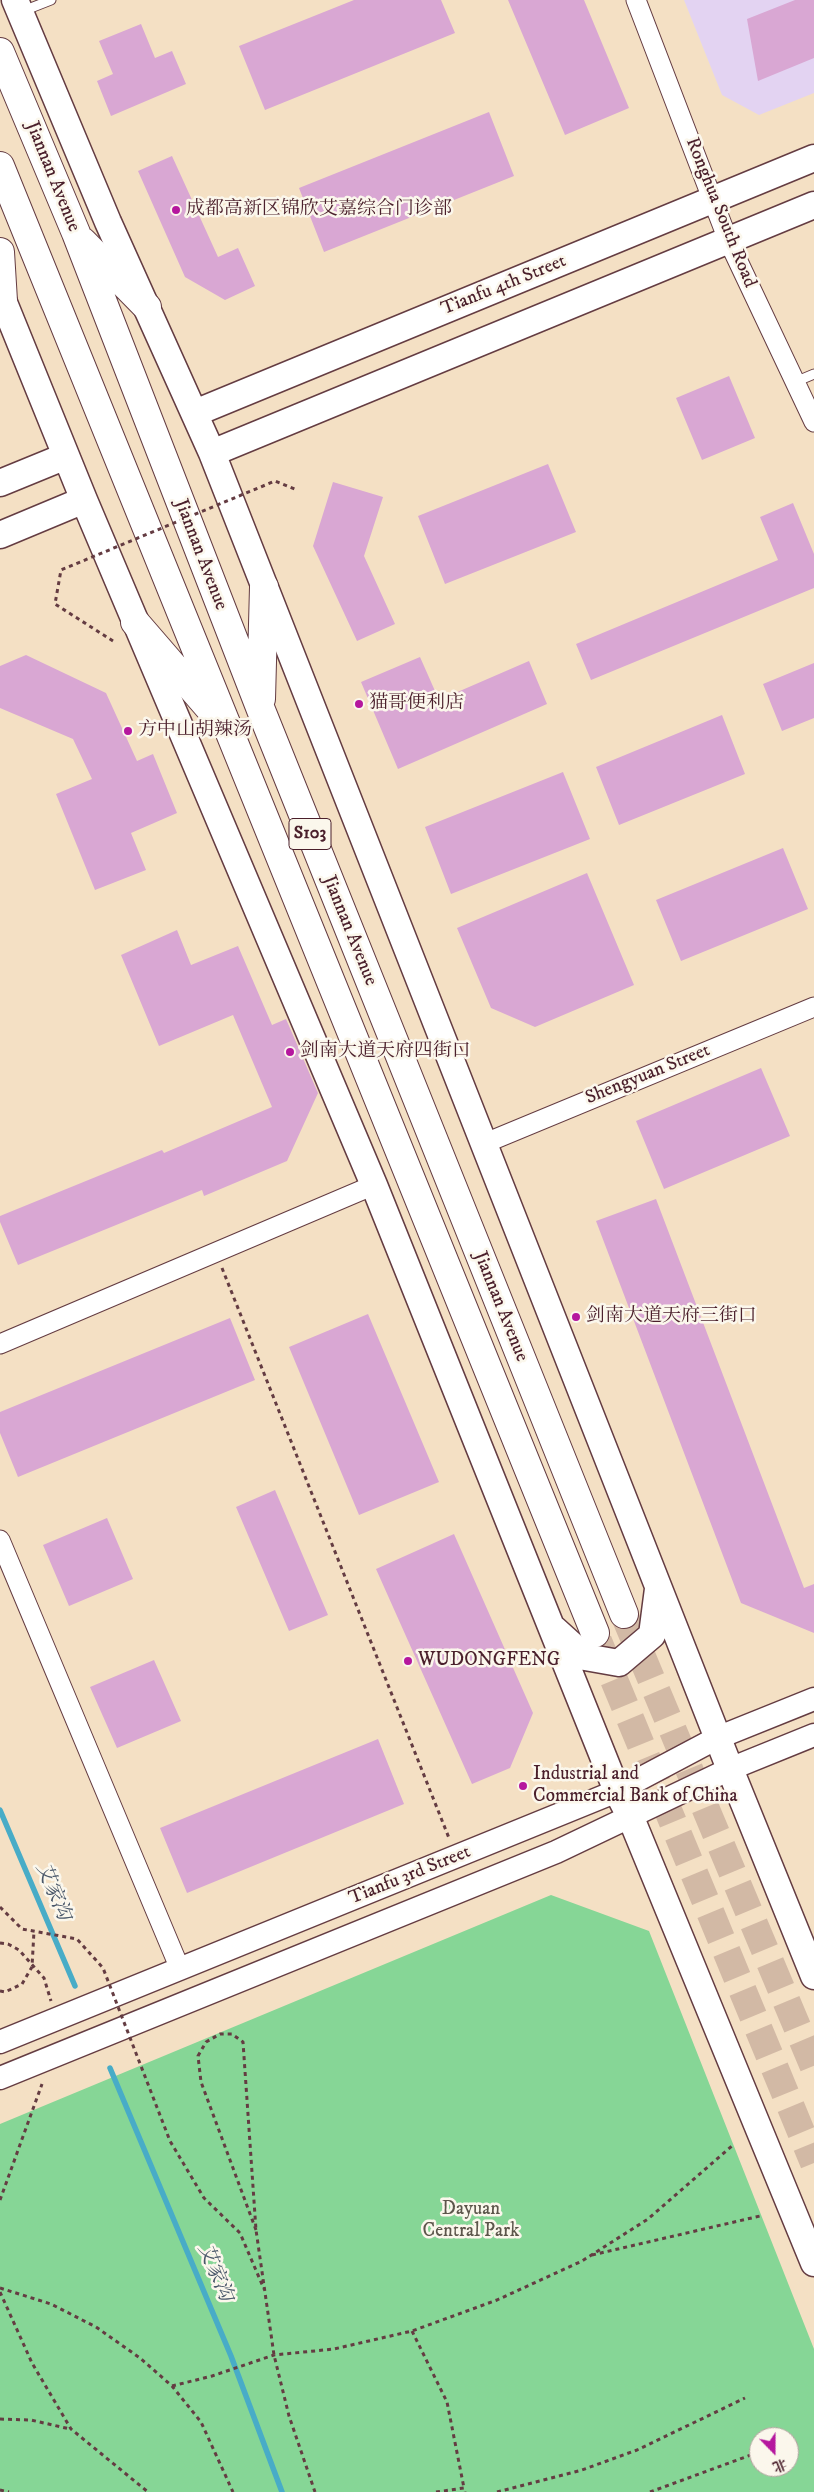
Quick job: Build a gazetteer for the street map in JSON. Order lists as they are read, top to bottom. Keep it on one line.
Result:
{"streets":{"highway":["Jiannan Avenue","S103"],"main road":["Tianfu 4th Street"],"street":["Ronghua South Road","Shengyuan Street","Tianfu 3rd Street"]},"crossings":[["Ronghua South Road","Tianfu 4th Street"]],"water":["艾家沟"],"parks":["Dayuan Central Park"],"places":["成都高新区锦欣艾嘉综合门诊部","猫哥便利店","方中山胡辣汤","剑南大道天府四街口","剑南大道天府三街口","WUDONGFENG","Industrial and Commercial Bank of China"],"north":"bottom"}
